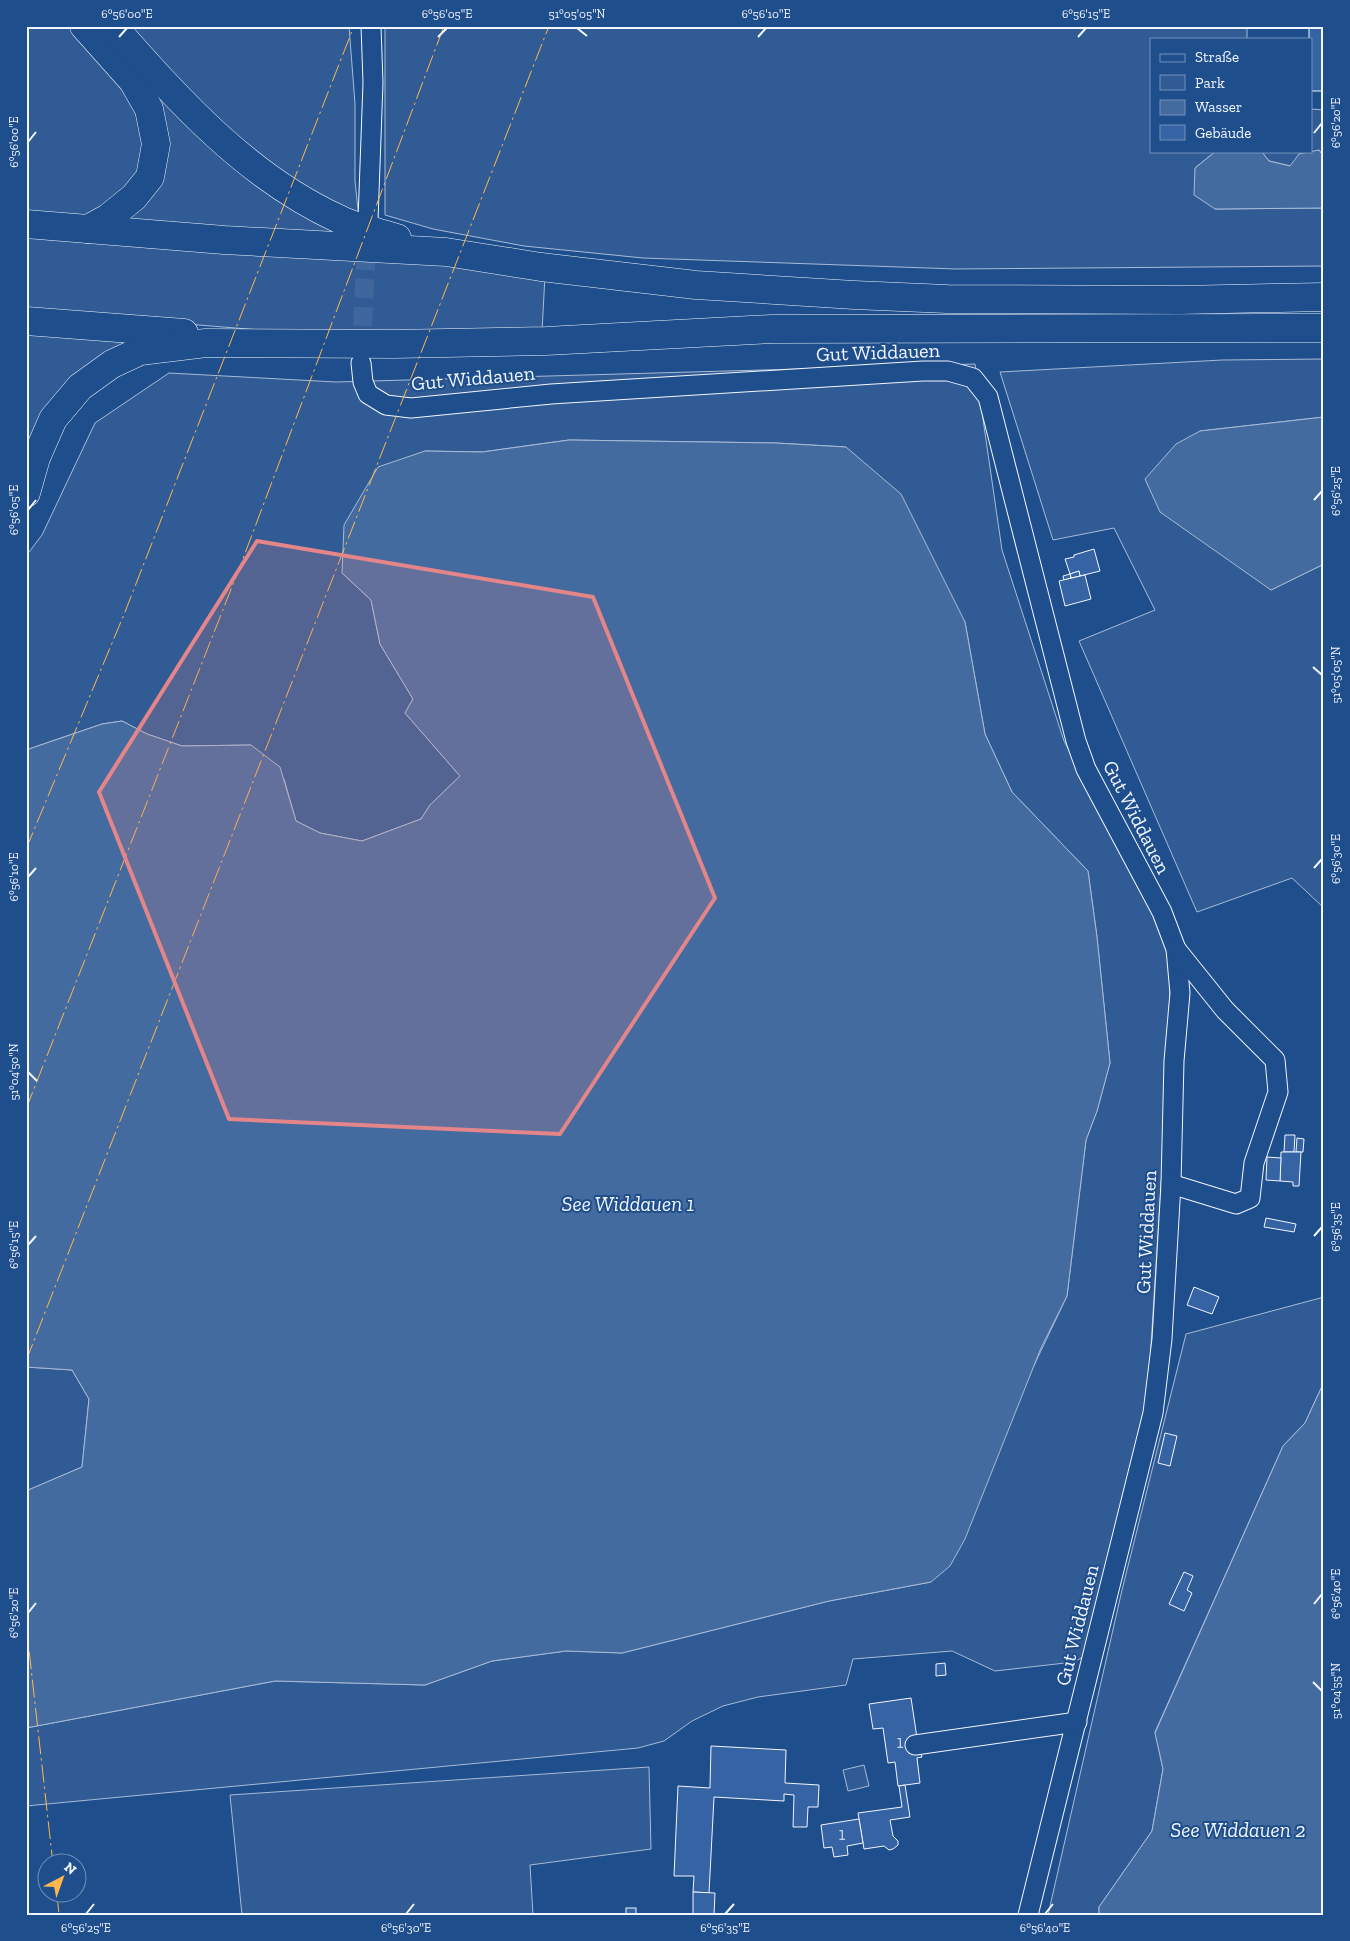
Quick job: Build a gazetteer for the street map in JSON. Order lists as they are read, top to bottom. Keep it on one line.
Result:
{"streets":{"lane":["Gut Widdauen"]},"water":["See Widdauen 1","See Widdauen 2"],"house_numbers":["1","1"],"legend":["Straße","Park","Wasser","Gebäude"],"north":"top right","coordinates":["6°56'00\"E","6°56'05\"E","51°05'05\"N","6°56'10\"E","6°56'15\"E","6°56'20\"E","6°56'25\"E","6°56'30\"E","51°04'50\"N","6°56'35\"E","6°56'40\"E","51°04'55\"N"]}
